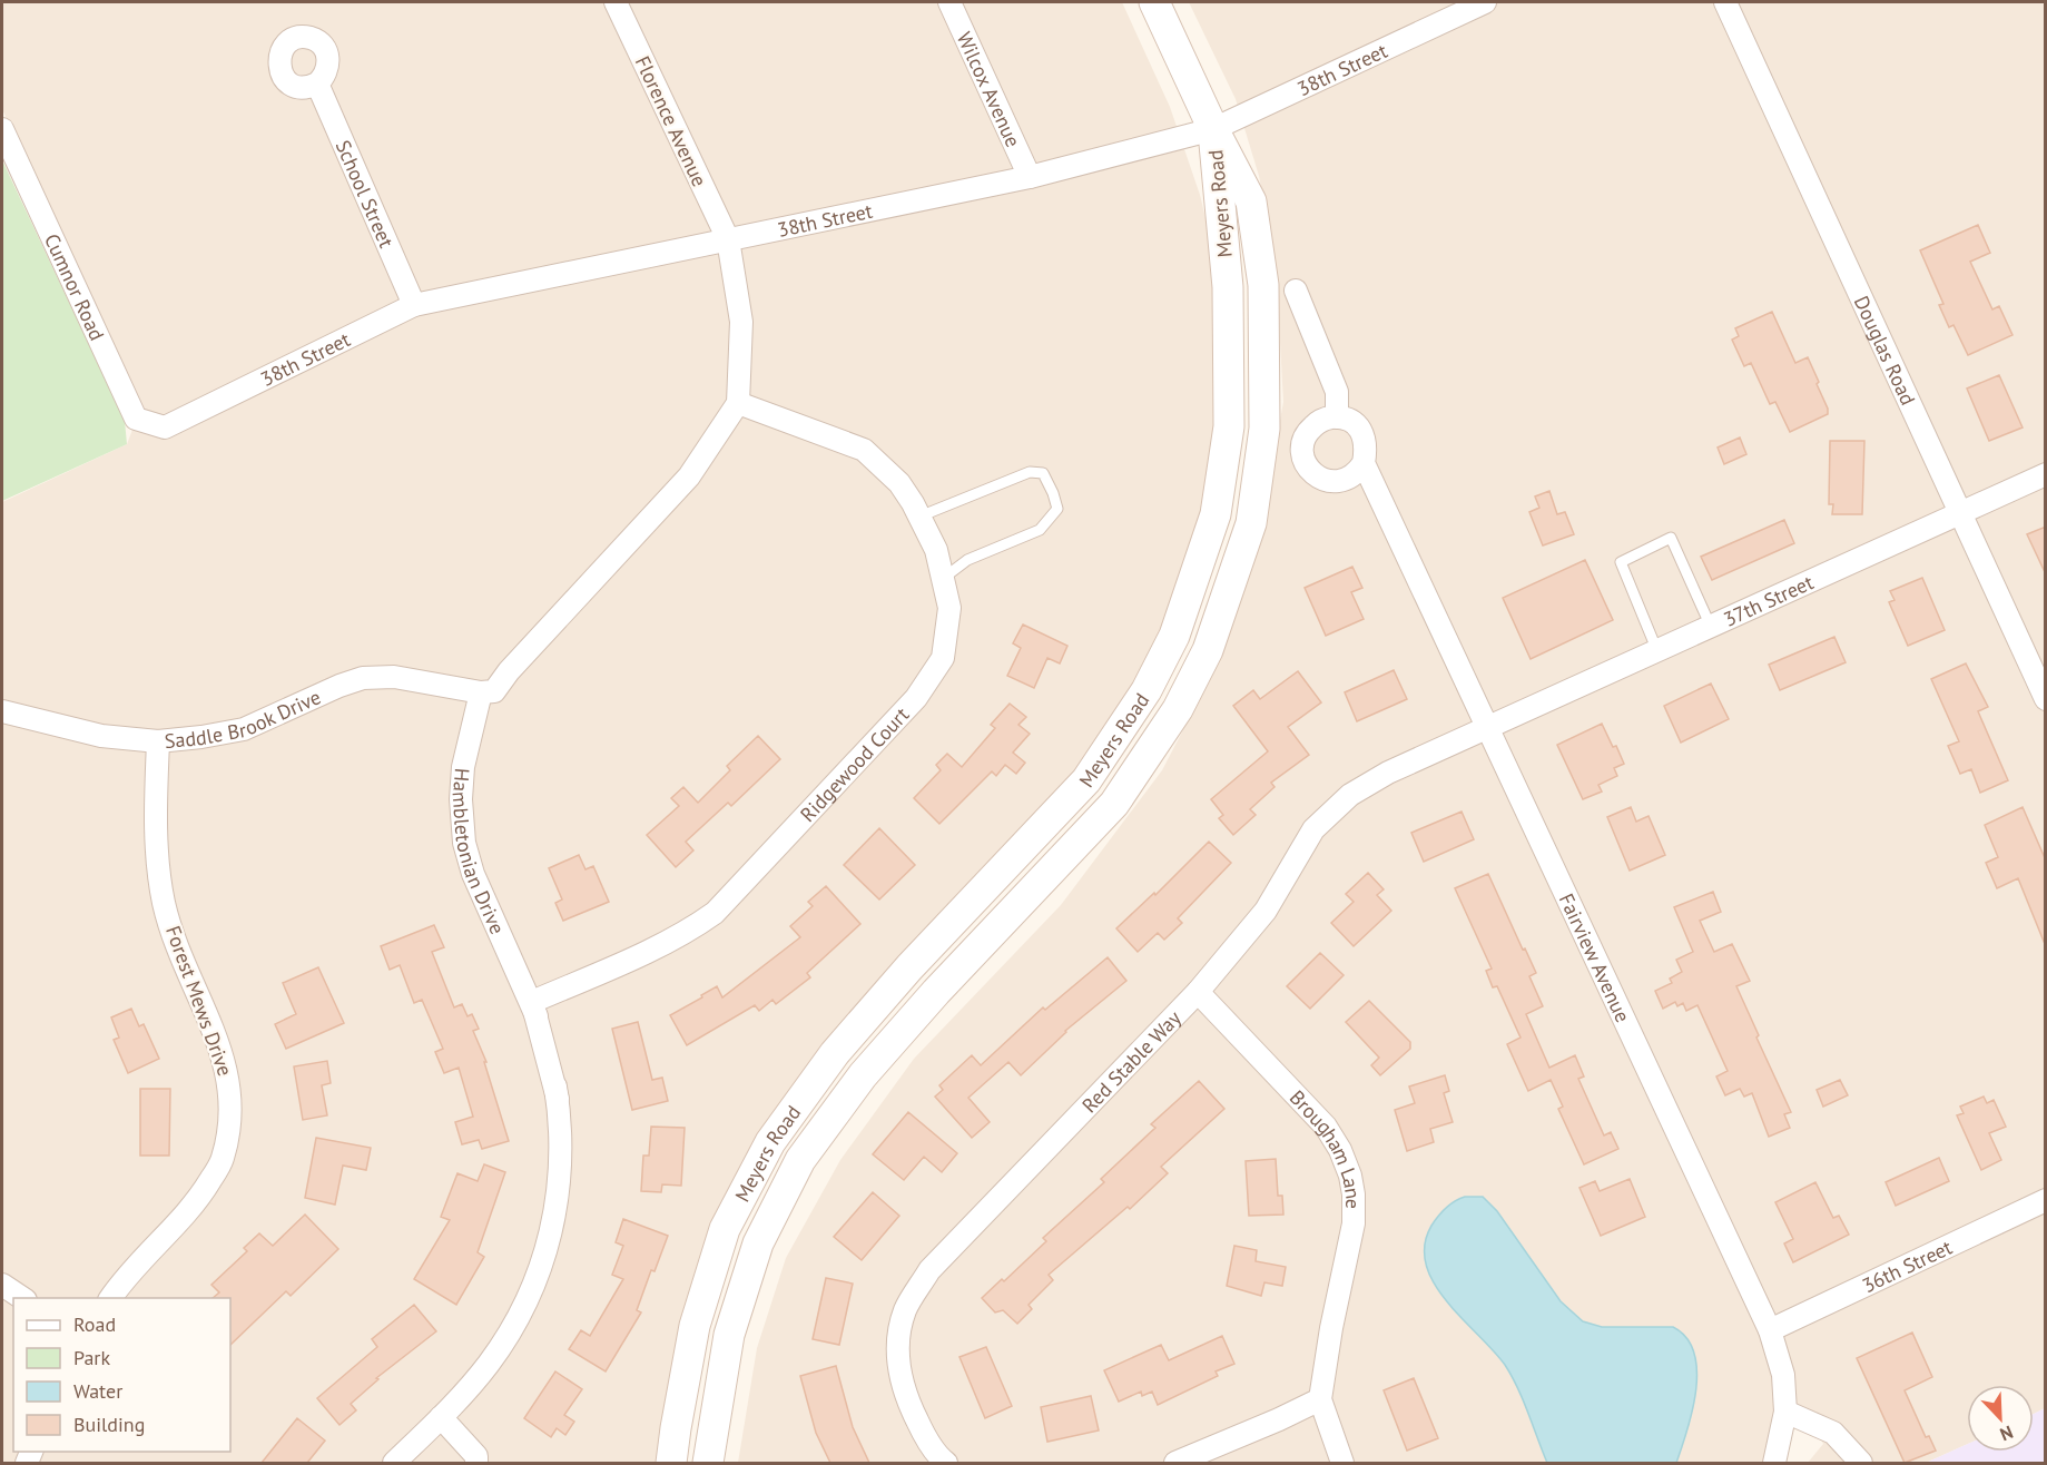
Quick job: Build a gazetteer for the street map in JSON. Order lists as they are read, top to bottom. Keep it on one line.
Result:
{"streets":{"street":["38th Street","Wilcox Avenue","Florence Avenue","School Street","Meyers Road","Cumnor Road","Douglas Road","37th Street","Saddle Brook Drive","Ridgewood Court","Hambletonian Drive","Fairview Avenue","Forest Mews Drive","Red Stable Way","Brougham Lane","36th Street"]},"crossings":[["38th Street","Wilcox Avenue"],["38th Street","Florence Avenue"],["38th Street","School Street"],["38th Street","Meyers Road"],["38th Street","Cumnor Road"],["Douglas Road","37th Street"],["37th Street","Fairview Avenue"],["37th Street","Red Stable Way"],["Saddle Brook Drive","Hambletonian Drive"],["Saddle Brook Drive","Forest Mews Drive"],["Ridgewood Court","Hambletonian Drive"],["Fairview Avenue","Red Stable Way"],["Fairview Avenue","36th Street"],["Red Stable Way","Brougham Lane"]],"legend":["Road","Park","Water","Building"],"north":"bottom right"}
